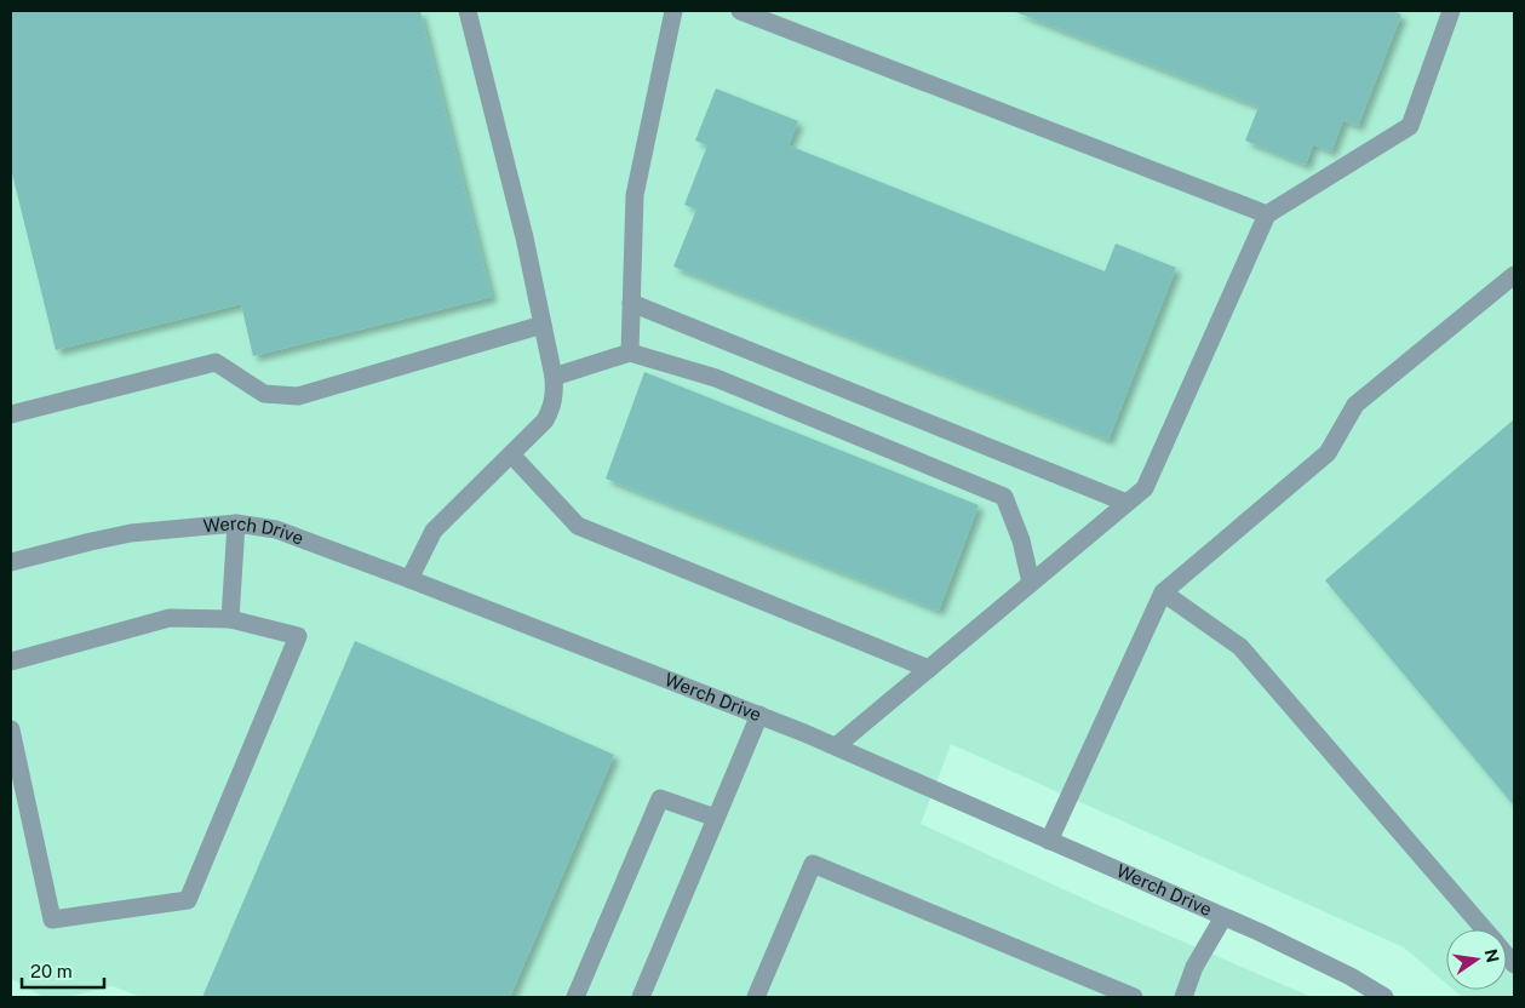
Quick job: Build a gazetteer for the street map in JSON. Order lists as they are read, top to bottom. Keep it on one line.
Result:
{"streets":{"street":["Werch Drive"]},"scale_bar":"20 m","north":"right"}
